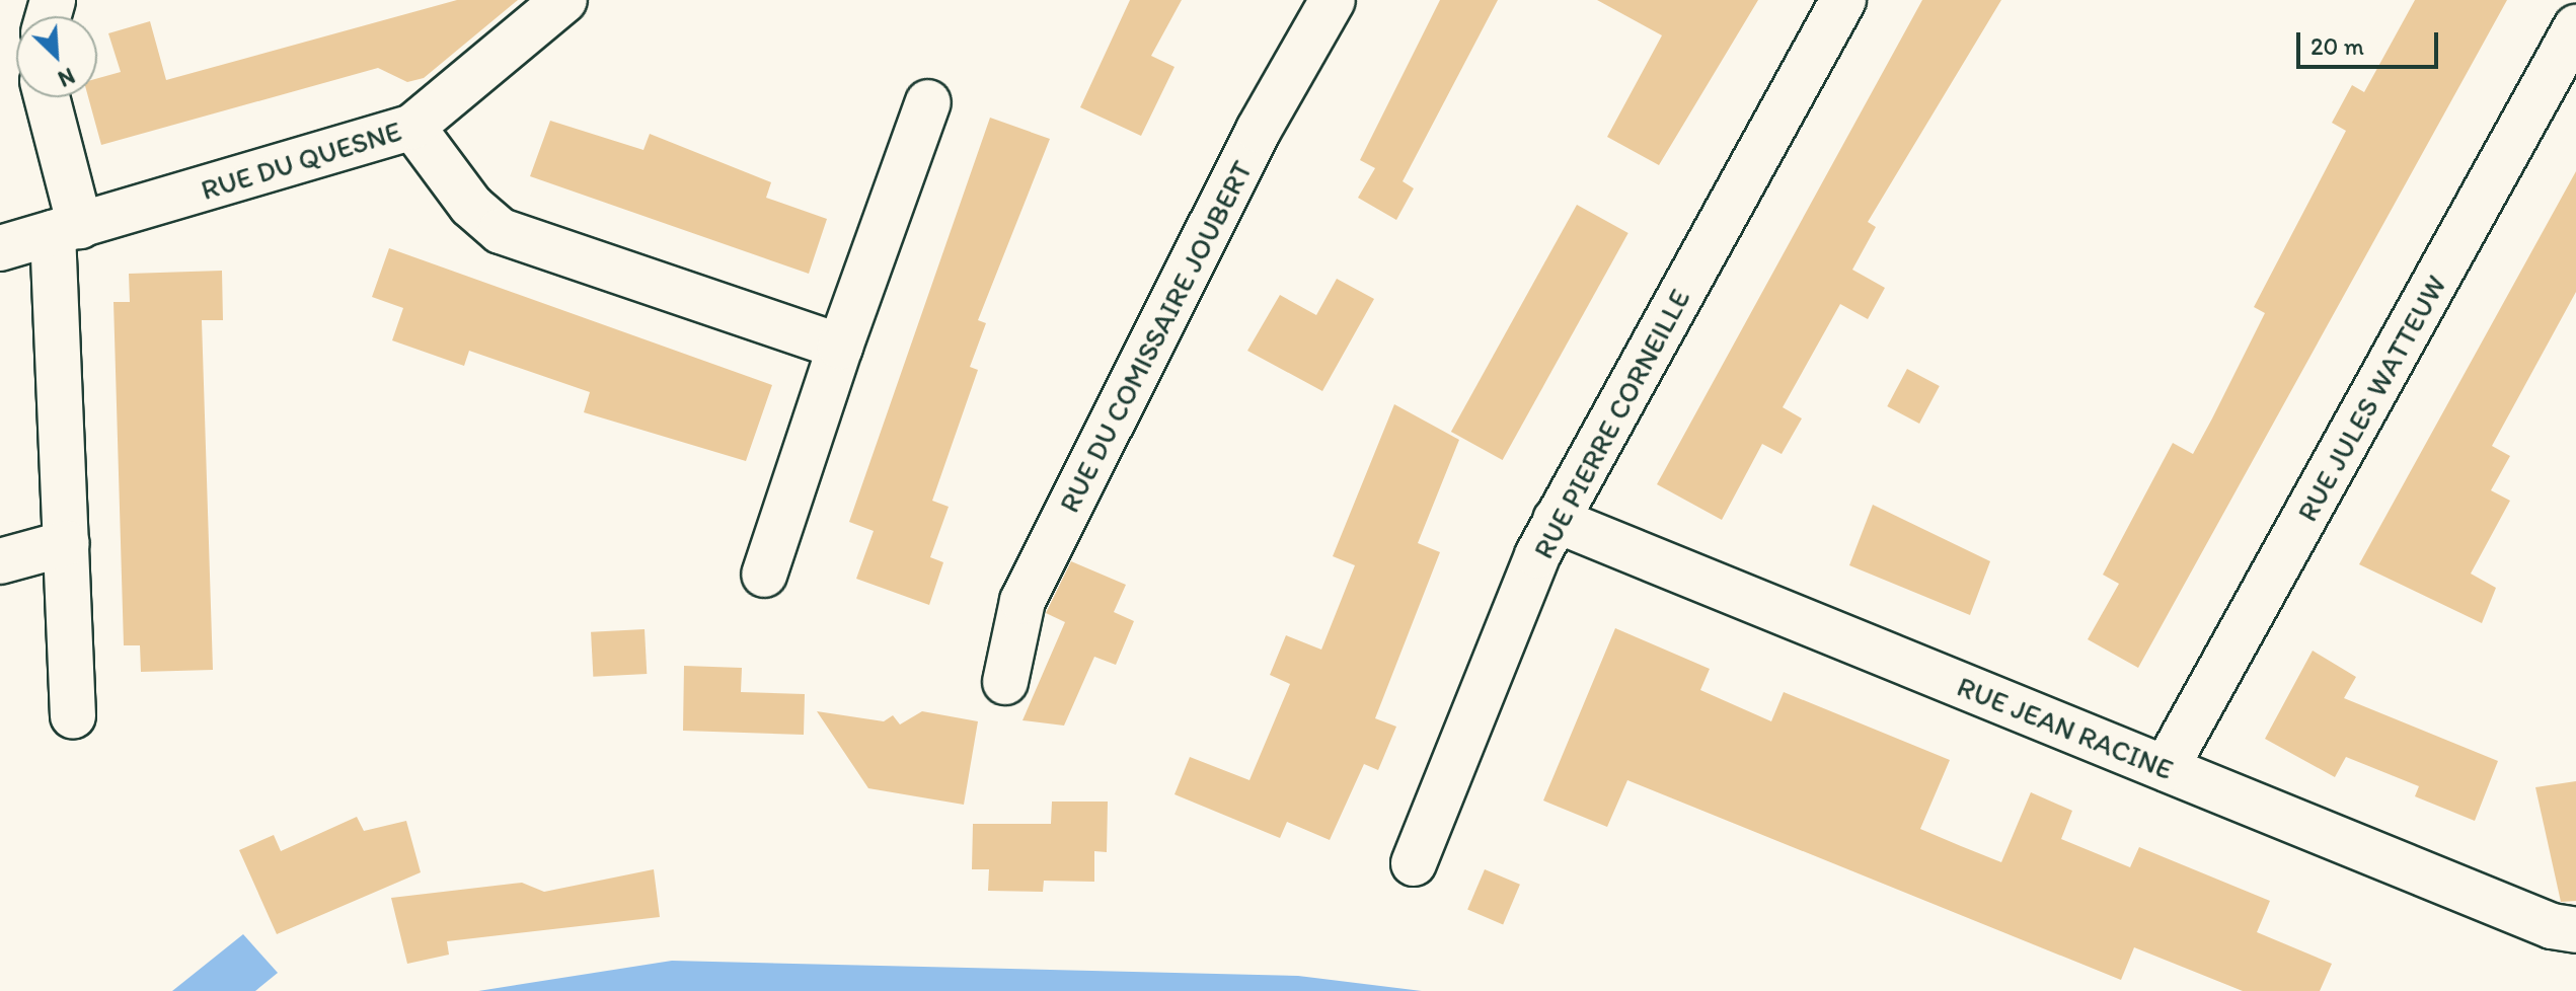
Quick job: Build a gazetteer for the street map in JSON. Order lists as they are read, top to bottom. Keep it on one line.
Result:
{"streets":{"street":["RUE DU QUESNE","RUE DU COMISSAIRE JOUBERT","RUE JULES WATTEUW","RUE PIERRE CORNEILLE","RUE JEAN RACINE"]},"crossings":[["RUE JULES WATTEUW","RUE JEAN RACINE"],["RUE PIERRE CORNEILLE","RUE JEAN RACINE"]],"scale_bar":"20 m","north":"bottom right"}
